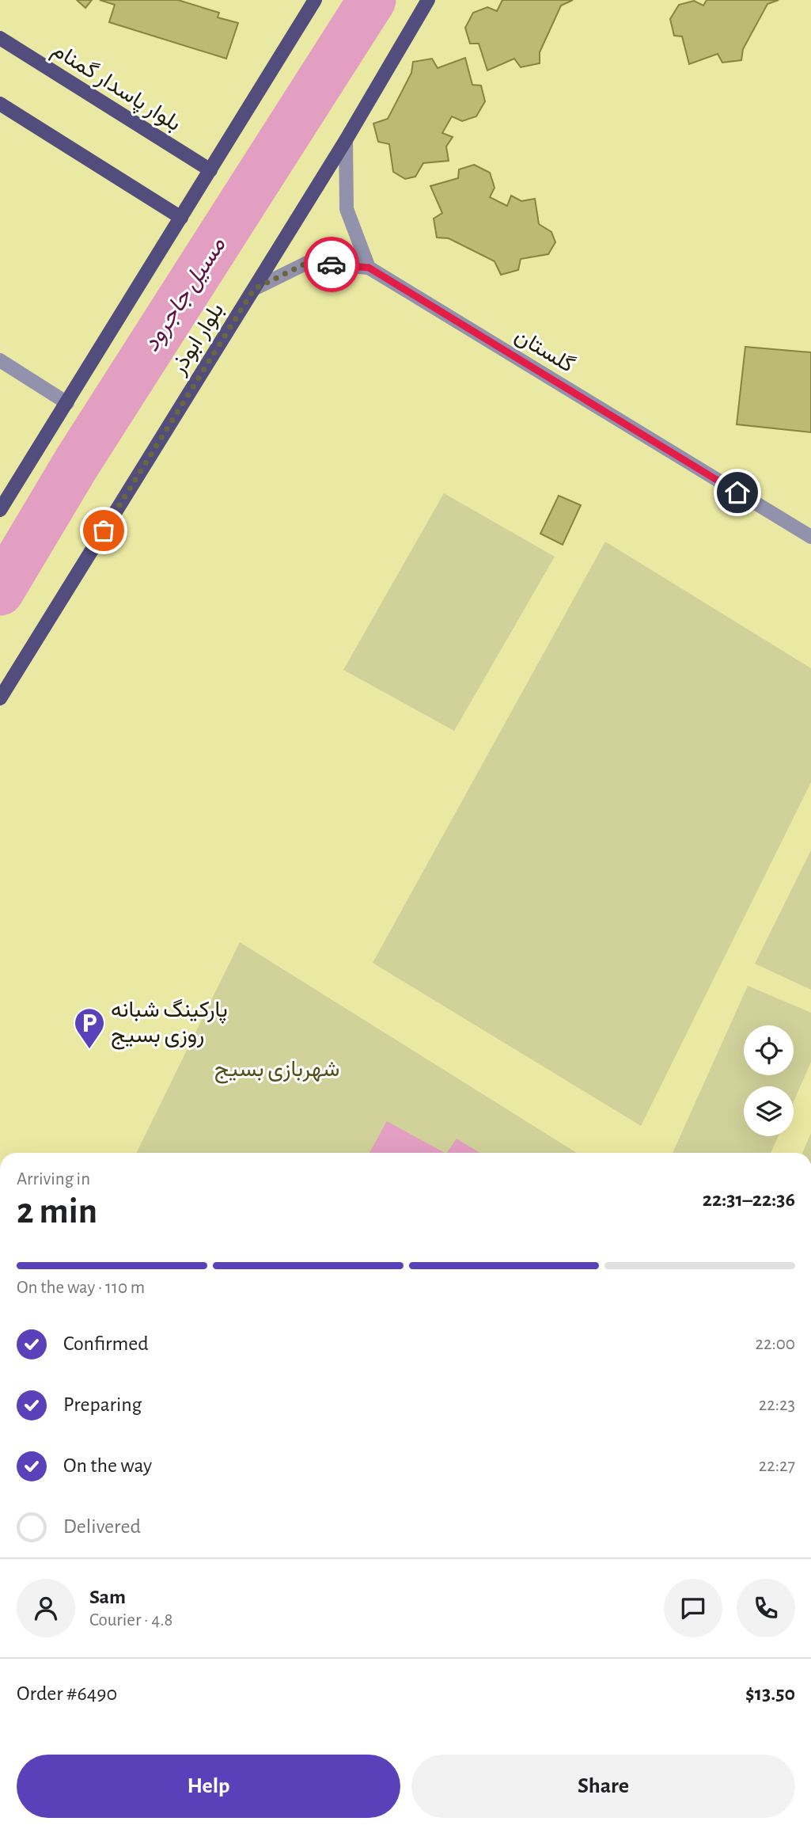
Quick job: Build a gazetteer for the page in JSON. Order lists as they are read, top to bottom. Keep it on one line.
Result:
{"streets":{"main road":["بلوار پاسدار گمنام","بلوار ابوذر"],"street":["گلستان"]},"water":["مسیل جاجرود"],"parks":["شهربازی بسیج"],"places":{"parking":["پارکینگ شبانه روزی بسیج"]},"page":{"heading":["2 min","Arriving in","22:31–22:36"],"panel":["Sam","Courier · 4.8","Order #6490","$13.50"],"bar":"On the way · 110 m","list":[["Confirmed","22:00"],["Preparing","22:23"],["On the way","22:27"],"Delivered"],"buttons":["Help","Share"]}}
